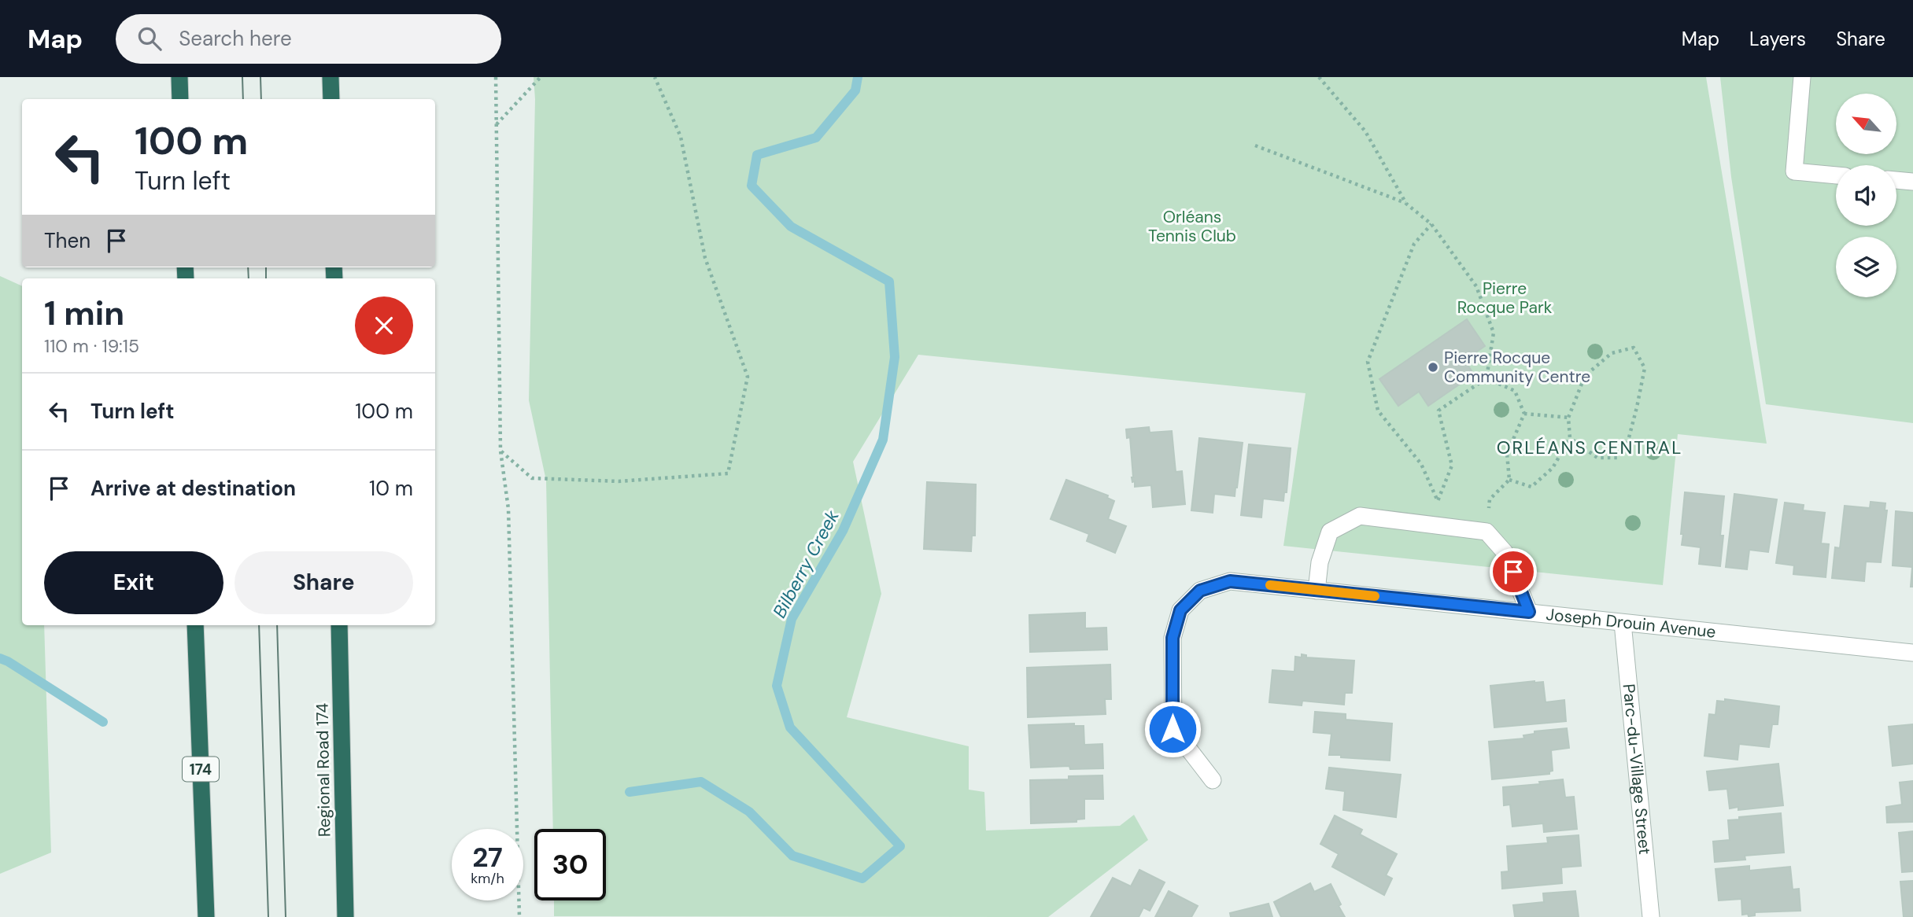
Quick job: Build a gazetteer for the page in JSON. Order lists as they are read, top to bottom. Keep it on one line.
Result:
{"streets":{"highway":["174","Regional Road 174"],"street":["Joseph Drouin Avenue","Parc-du-Village Street"]},"crossings":[["Joseph Drouin Avenue","Parc-du-Village Street"]],"districts":["ORLÉANS CENTRAL"],"water":["Bilberry Creek"],"parks":["Orléans Tennis Club","Pierre Rocque Park"],"places":["Pierre Rocque Community Centre"],"north":"top left","page":{"header":"Map","search":"Search here","nav":["Map","Layers","Share"],"turn":["100 m","Turn left"],"then":"Then","heading":["1 min","110 m · 19:15"],"list":[{"name":"Turn left","value":"100 m"},{"name":"Arrive at destination","value":"10 m"}],"buttons":["Exit","Share"],"speed":"27 km/h","limit":"30"}}
